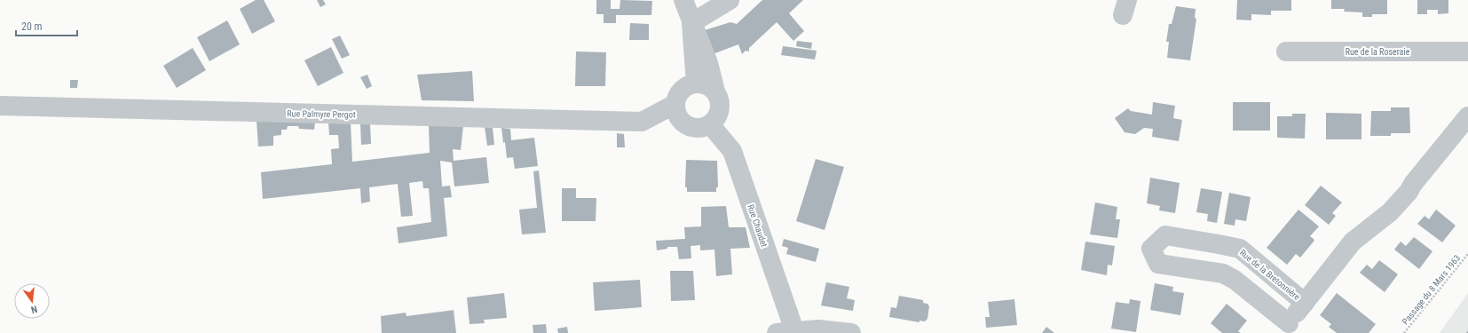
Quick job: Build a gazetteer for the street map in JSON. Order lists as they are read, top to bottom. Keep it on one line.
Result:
{"streets":{"street":["Rue de la Roseraie","Rue Palmyre Pergot","Rue Chaudet","Rue de la Bretonnière"],"path":["Passage du 8 Mars 1963"]},"crossings":[["Rue Palmyre Pergot","Rue Chaudet"]],"scale_bar":"20 m","north":"bottom"}
